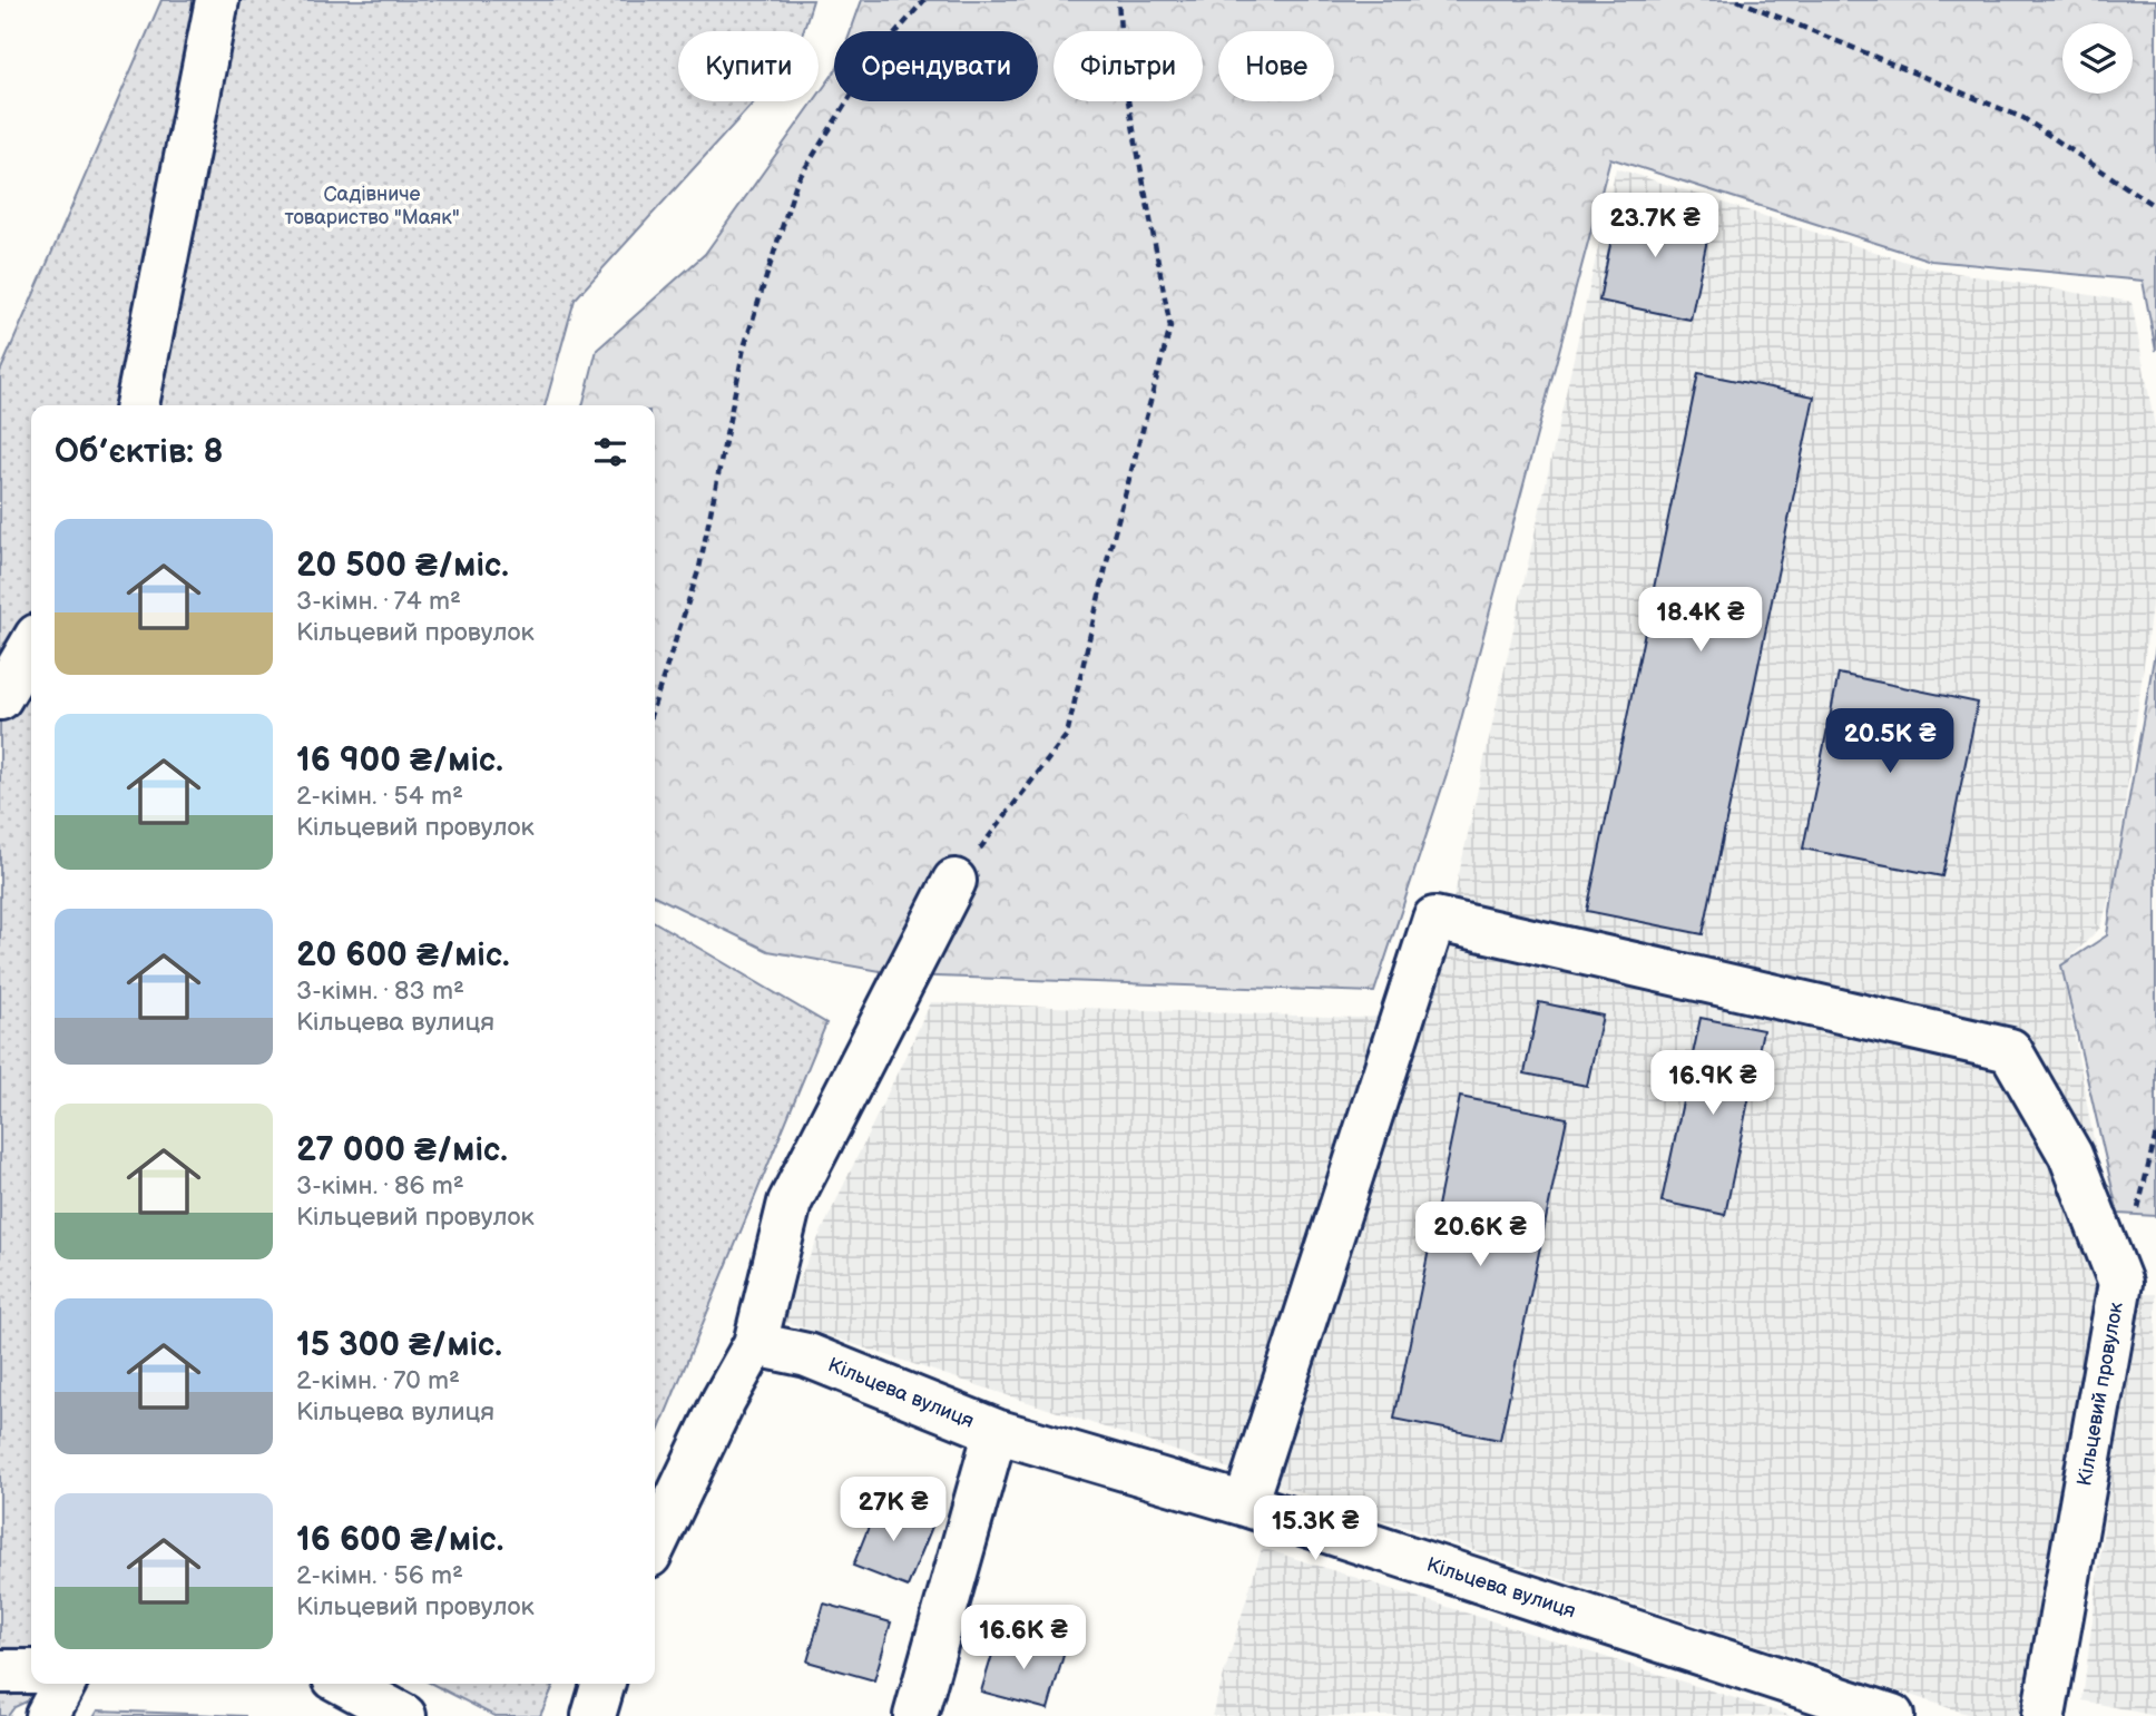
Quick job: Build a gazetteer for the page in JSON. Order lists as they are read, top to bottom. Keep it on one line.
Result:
{"streets":{"street":["Кільцева вулиця","Кільцевий провулок"]},"crossings":[["Кільцева вулиця","Кільцевий провулок"]],"parks":["Садівниче товариство \"Маяк\""],"page":{"chip":["Купити","Орендувати","Фільтри","Нове"],"price":["23.7K ₴","18.4K ₴","20.5K ₴","16.9K ₴","20.6K ₴","27K ₴","15.3K ₴","16.6K ₴"],"heading":"Об’єктів: 8","list":[{"name":"20 500 ₴/міс.","note":"3-кімн. · 74 m² · Кільцевий провулок"},{"name":"16 900 ₴/міс.","note":"2-кімн. · 54 m² · Кільцевий провулок"},{"name":"20 600 ₴/міс.","note":"3-кімн. · 83 m² · Кільцева вулиця"},{"name":"27 000 ₴/міс.","note":"3-кімн. · 86 m² · Кільцевий провулок"},{"name":"15 300 ₴/міс.","note":"2-кімн. · 70 m² · Кільцева вулиця"},{"name":"16 600 ₴/міс.","note":"2-кімн. · 56 m² · Кільцевий провулок"}]}}
